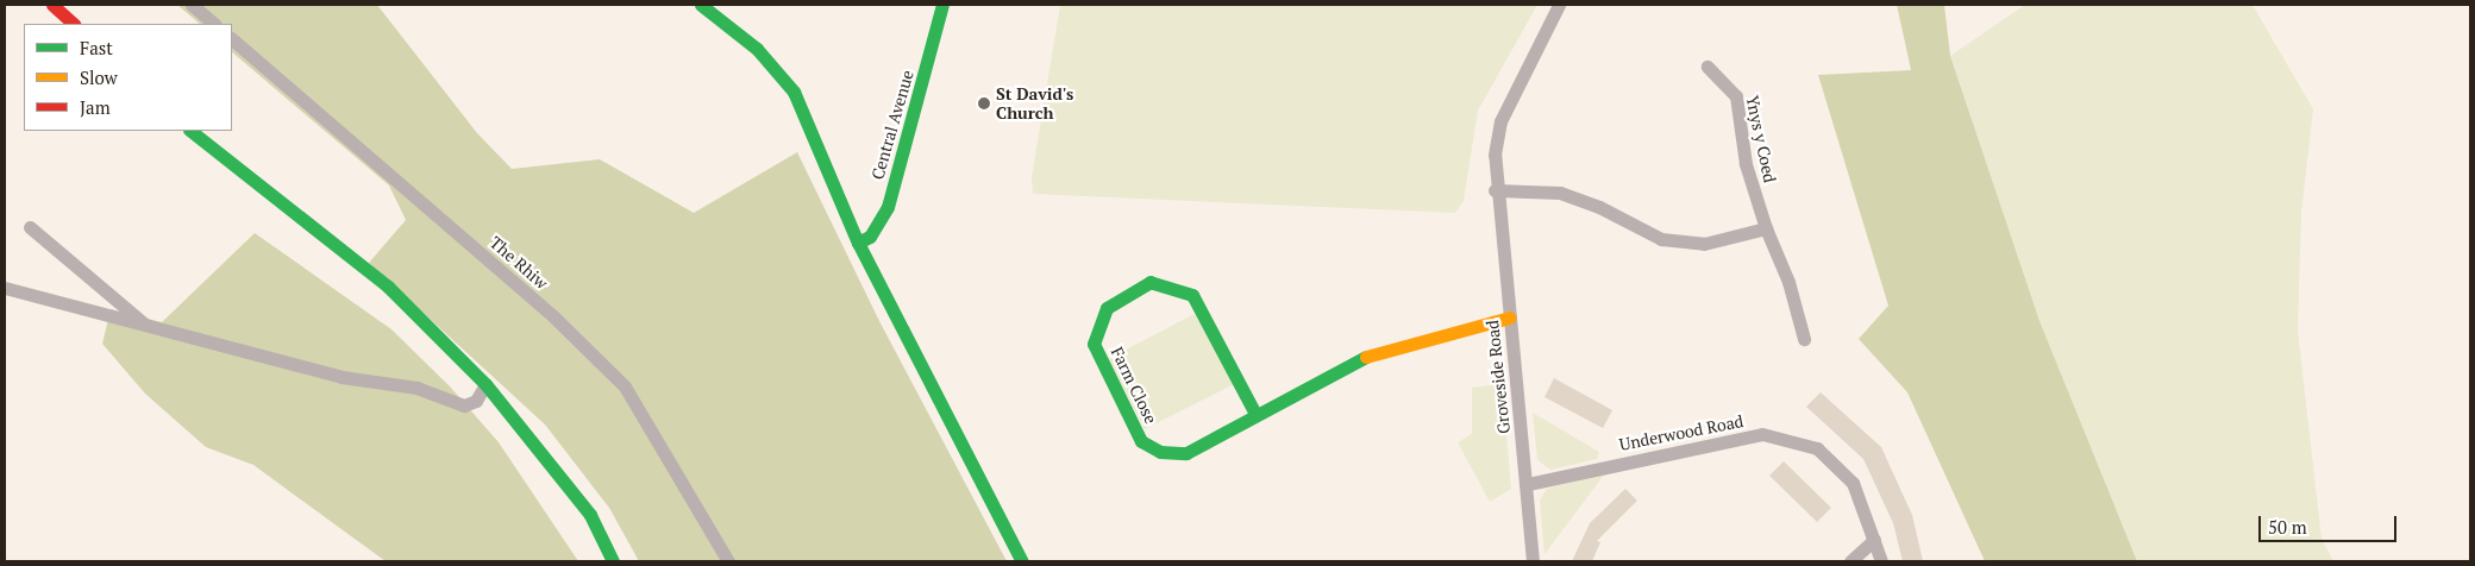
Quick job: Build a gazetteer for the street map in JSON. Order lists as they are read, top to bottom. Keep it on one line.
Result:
{"streets":{"street":["Central Avenue","Ynys y Coed","The Rhiw","Groveside Road","Farm Close","Underwood Road"]},"crossings":[["Groveside Road","Farm Close"],["Groveside Road","Underwood Road"]],"places":["St David's Church"],"legend":["Fast","Slow","Jam"],"scale_bar":"50 m"}
